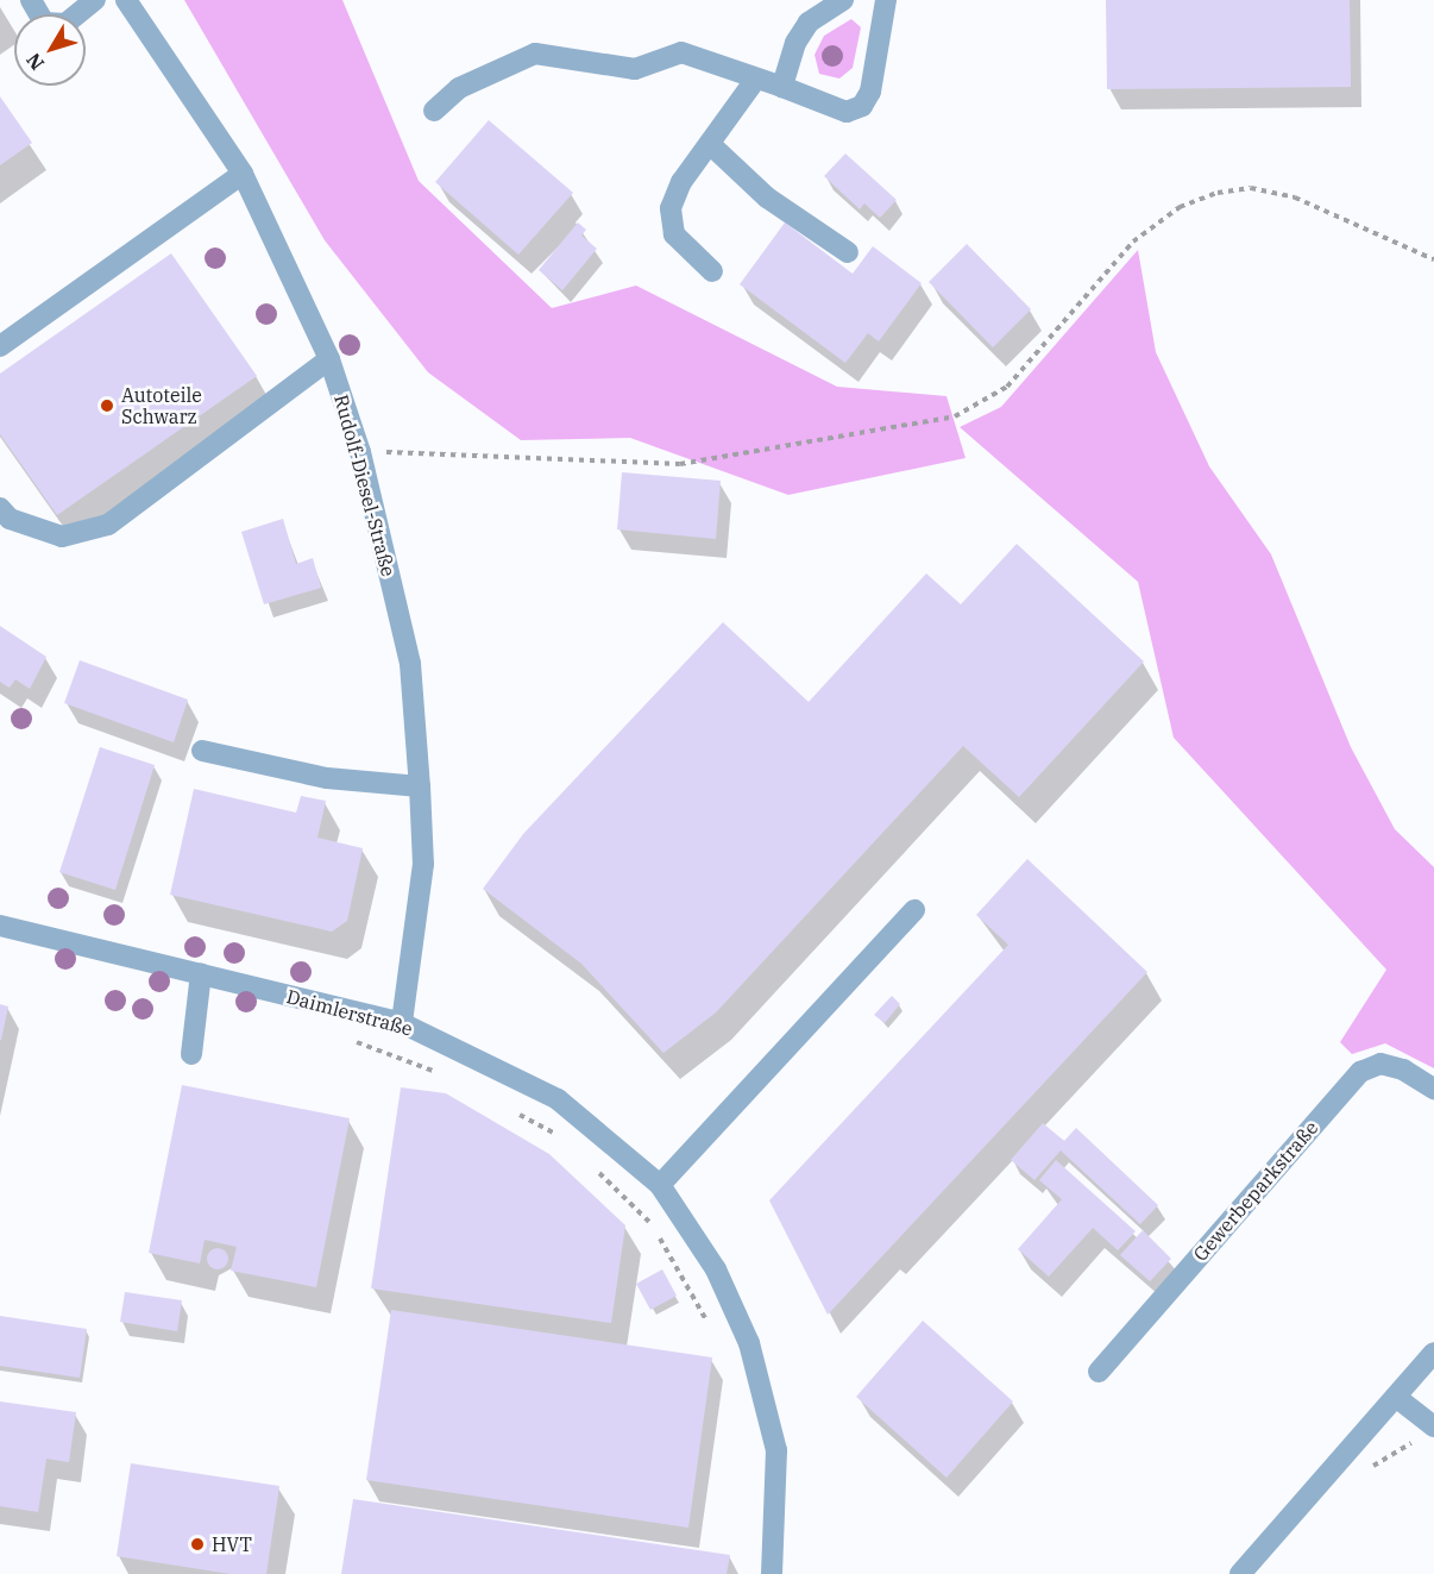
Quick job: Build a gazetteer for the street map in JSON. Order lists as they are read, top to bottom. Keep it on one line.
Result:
{"streets":{"street":["Rudolf-Diesel-Straße","Daimlerstraße","Gewerbeparkstraße"]},"crossings":[["Rudolf-Diesel-Straße","Daimlerstraße"]],"places":["Autoteile Schwarz","HVT"],"north":"bottom left"}
